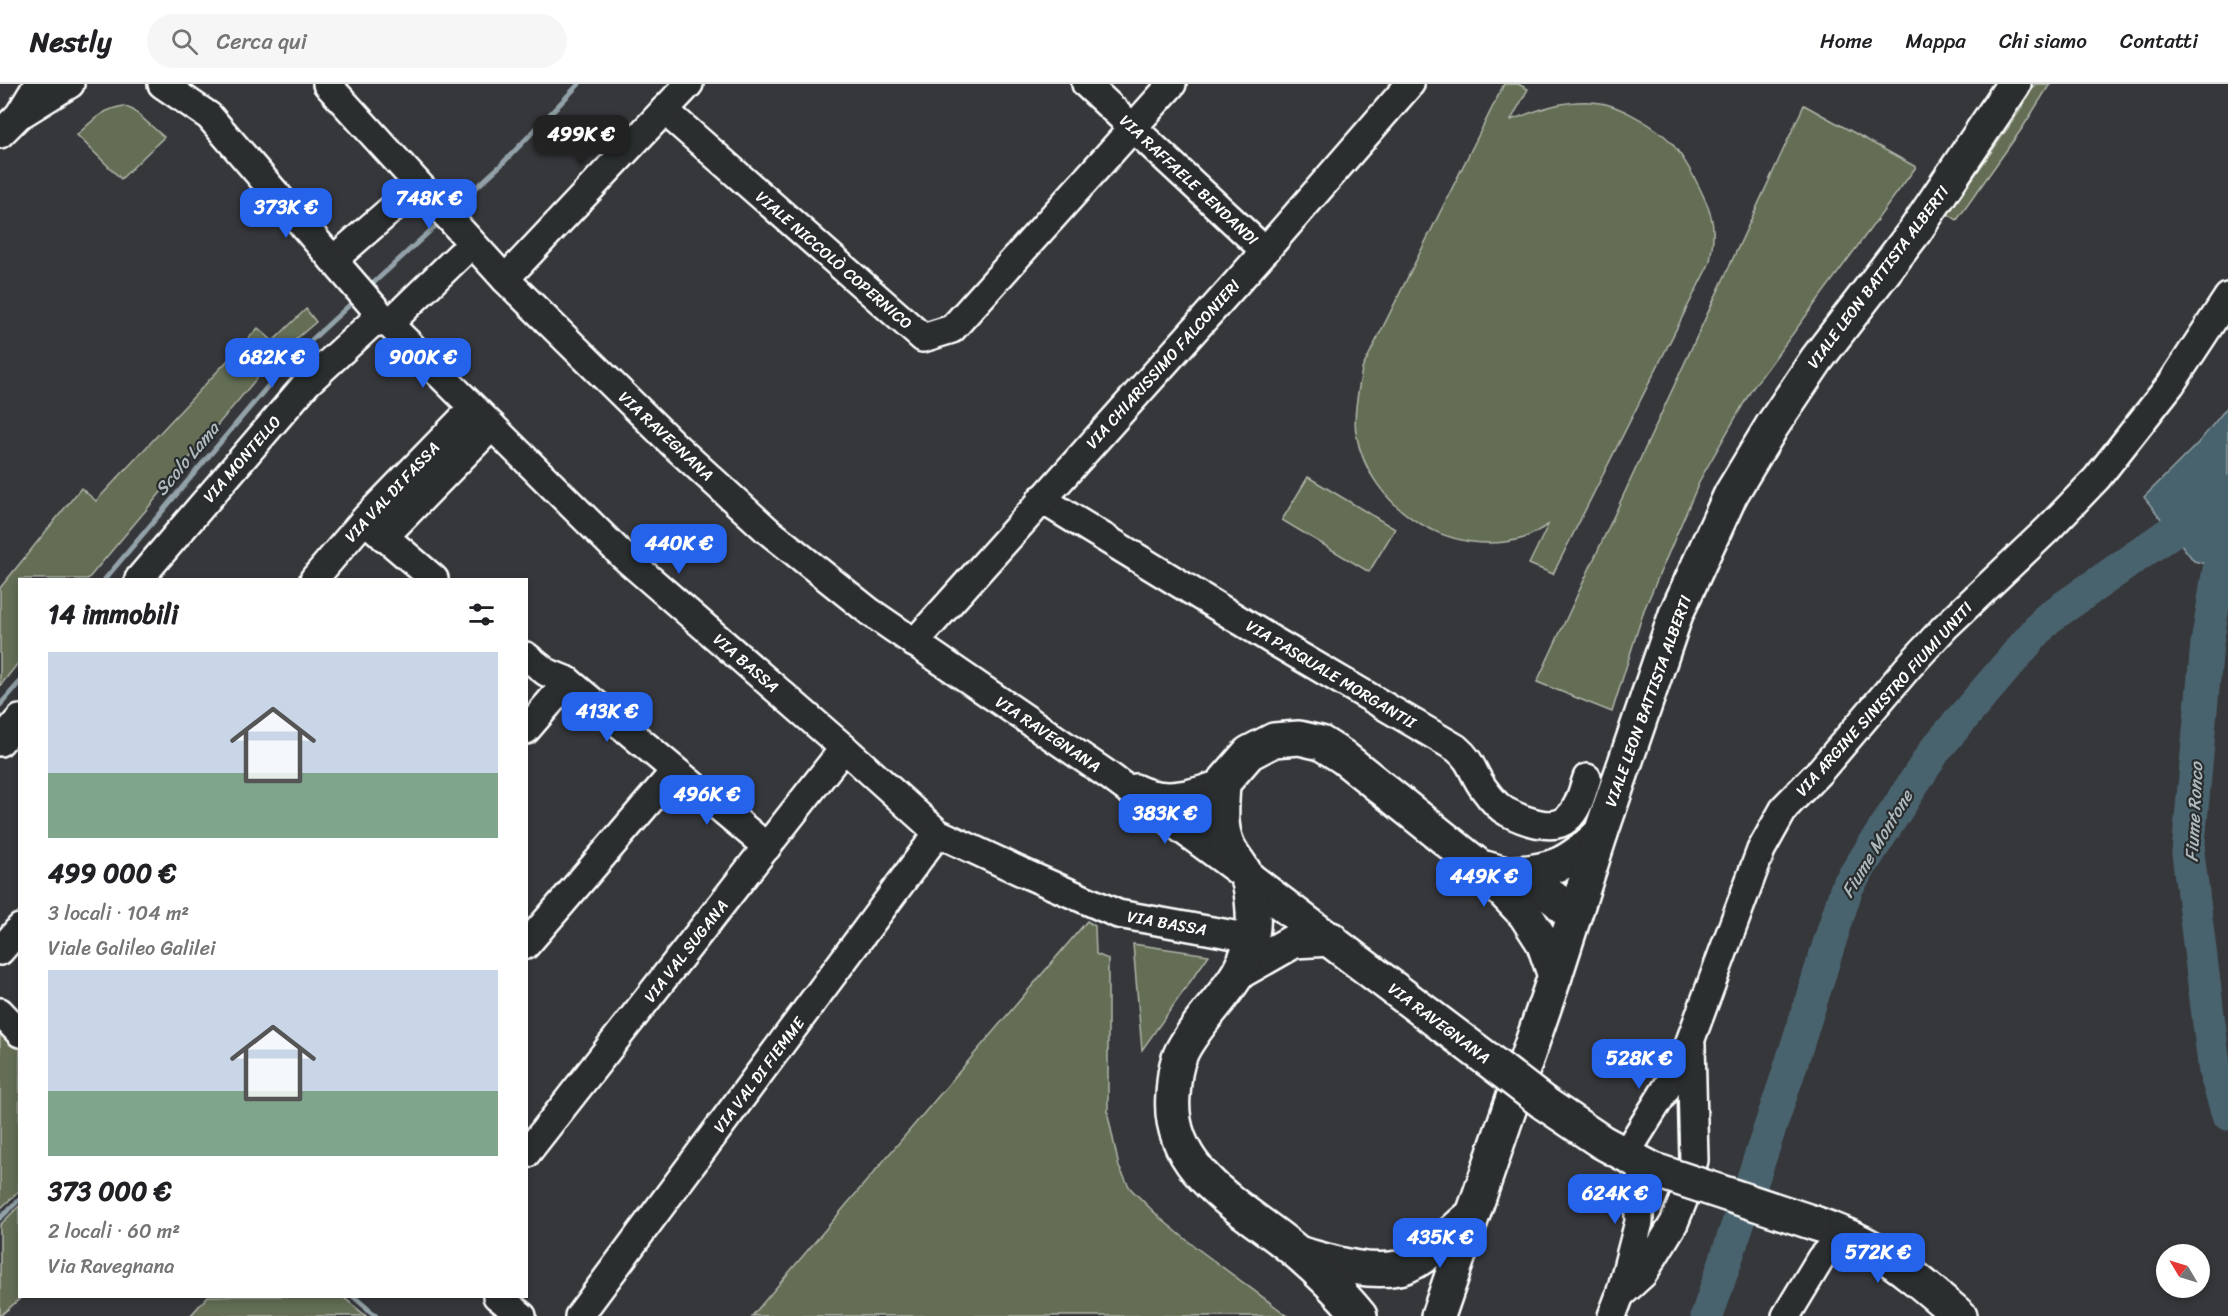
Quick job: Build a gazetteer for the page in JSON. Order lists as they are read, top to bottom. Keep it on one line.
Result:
{"streets":{"main road":["VIALE LEON BATTISTA ALBERTI","VIA RAVEGNANA"],"street":["VIA RAFFAELE BENDANDI","VIALE NICCOLÒ COPERNICO","VIA CHIARISSIMO FALCONIERI","VIA MONTELLO","VIA VAL DI FASSA","VIA BASSA","VIA PASQUALE MORGANTII","VIA ARGINE SINISTRO FIUMI UNITI","VIA VAL SUGANA","VIA VAL DI FIEMME"]},"crossings":[["VIA RAFFAELE BENDANDI","VIALE NICCOLÒ COPERNICO"],["VIA RAFFAELE BENDANDI","VIA CHIARISSIMO FALCONIERI"],["VIA CHIARISSIMO FALCONIERI","VIA RAVEGNANA"],["VIA CHIARISSIMO FALCONIERI","VIA PASQUALE MORGANTII"],["VIA RAVEGNANA","VIA MONTELLO"],["VIA RAVEGNANA","VIA ARGINE SINISTRO FIUMI UNITI"],["VIA MONTELLO","VIA BASSA"],["VIA VAL DI FASSA","VIA BASSA"],["VIA BASSA","VIA VAL SUGANA"],["VIA BASSA","VIA VAL DI FIEMME"]],"water":["Scolo Lama","Fiume Ronco","Fiume Montone"],"north":"top left","page":{"header":"Nestly","search":"Cerca qui","nav":["Home","Mappa","Chi siamo","Contatti"],"price":["499K €","748K €","373K €","682K €","900K €","440K €","413K €","496K €","383K €","449K €","528K €","624K €","435K €","572K €"],"heading":"14 immobili","list":[{"name":"499 000 €","note":"3 locali · 104 m² · Viale Galileo Galilei"},{"name":"373 000 €","note":"2 locali · 60 m² · Via Ravegnana"}]}}
